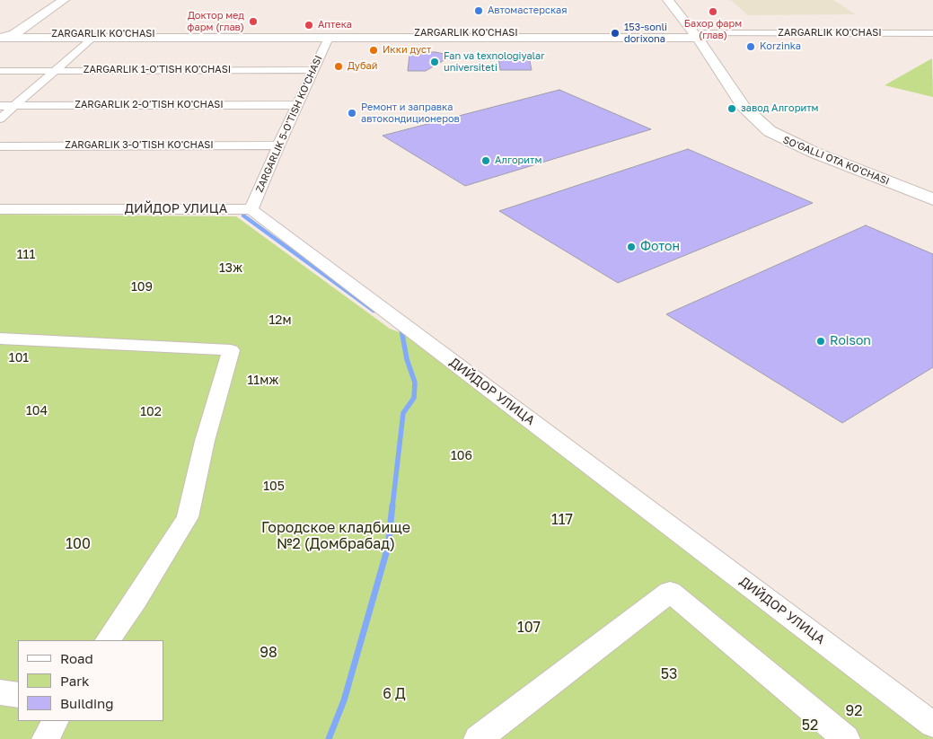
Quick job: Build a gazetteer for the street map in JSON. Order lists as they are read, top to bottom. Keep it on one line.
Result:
{"streets":{"main road":["ZARGARLIK KO'CHASI","SO'GALLI OTA KO'CHASI"],"street":["ZARGARLIK 1-O'TISH KO'CHASI","ZARGARLIK 2-O'TISH KO'CHASI","ZARGARLIK 5-O'TISH KO'CHASI","ZARGARLIK 3-O'TISH KO'CHASI","ДИЙДОР УЛИЦА"]},"crossings":[["ZARGARLIK KO'CHASI","ZARGARLIK 5-O'TISH KO'CHASI"],["ZARGARLIK KO'CHASI","SO'GALLI OTA KO'CHASI"],["ZARGARLIK 1-O'TISH KO'CHASI","ZARGARLIK 5-O'TISH KO'CHASI"],["ZARGARLIK 2-O'TISH KO'CHASI","ZARGARLIK 5-O'TISH KO'CHASI"],["ZARGARLIK 5-O'TISH KO'CHASI","ZARGARLIK 3-O'TISH KO'CHASI"],["ZARGARLIK 5-O'TISH KO'CHASI","ДИЙДОР УЛИЦА"]],"parks":["111","13ж","109","12м","101","11мж","104","102","106","105","117","Городское кладбище №2 (Домбрабад)","100","107","98","53","6 Д","92","52"],"places":["Автомастерская","Бахор фарм (глав)","Доктор мед фарм (глав)","Аптека","153-sonli dorixona","Korzinka","Икки дуст","Fan va texnologiyalar universiteti","Дубай","завод Алгоритм","Ремонт и заправка автокондиционеров","Алгоритм","Фотон","Roison"],"legend":["Road","Park","Building"]}
